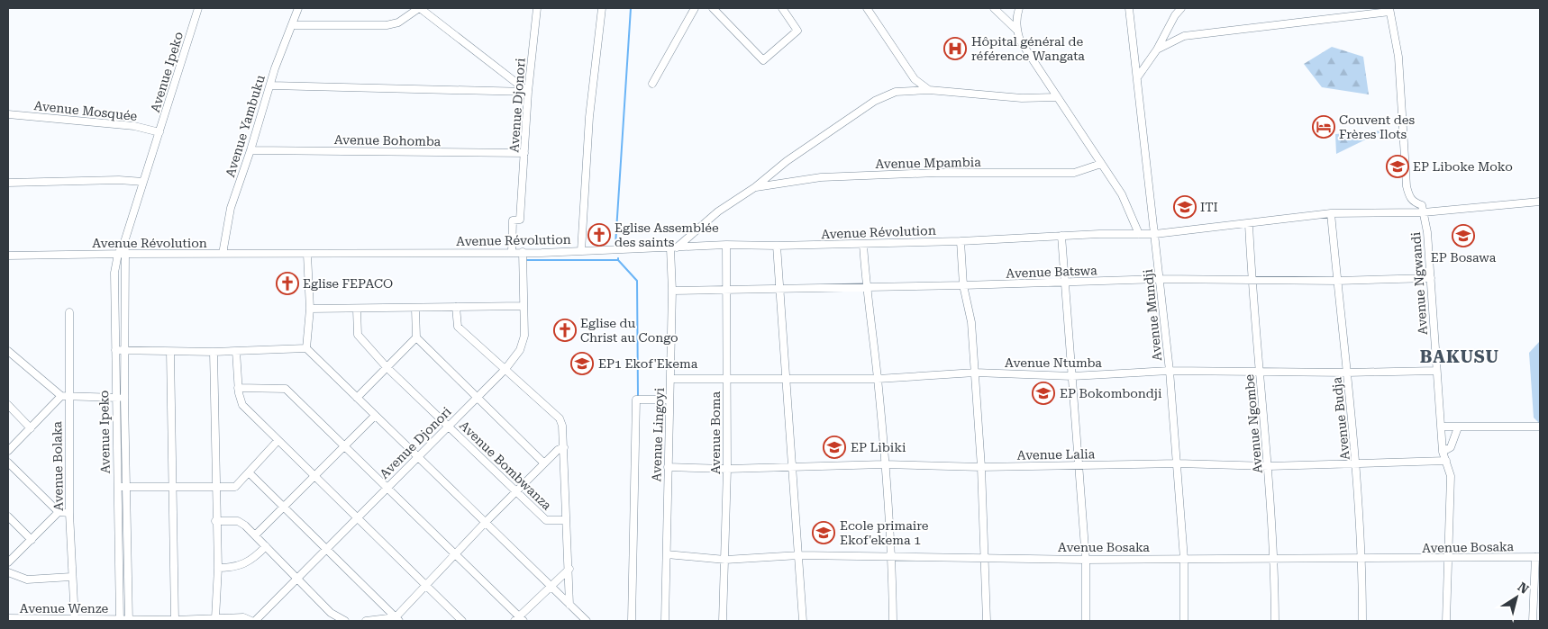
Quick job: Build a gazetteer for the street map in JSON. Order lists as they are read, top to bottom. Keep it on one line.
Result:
{"streets":{"street":["Avenue Ipeko","Avenue Djonori","Avenue Mosquée","Avenue Yambuku","Avenue Bohomba","Avenue Mpambia","Avenue Révolution","Avenue Batswa","Avenue Ngwandi","Avenue Mundji","Avenue Ntumba","Avenue Budja","Avenue Ngombe","Avenue Boma","Avenue Lingoyi","Avenue Lalia","Avenue Bombwanza","Avenue Bolaka","Avenue Bosaka","Avenue Wenze"]},"crossings":[["Avenue Ipeko","Avenue Mosquée"],["Avenue Ipeko","Avenue Révolution"],["Avenue Ipeko","Avenue Wenze"],["Avenue Djonori","Avenue Bohomba"],["Avenue Djonori","Avenue Révolution"],["Avenue Djonori","Avenue Bombwanza"],["Avenue Djonori","Avenue Wenze"],["Avenue Yambuku","Avenue Bohomba"],["Avenue Yambuku","Avenue Révolution"],["Avenue Révolution","Avenue Ngwandi"],["Avenue Révolution","Avenue Mundji"],["Avenue Révolution","Avenue Budja"],["Avenue Révolution","Avenue Ngombe"],["Avenue Révolution","Avenue Boma"],["Avenue Révolution","Avenue Lingoyi"],["Avenue Batswa","Avenue Ngwandi"],["Avenue Batswa","Avenue Mundji"],["Avenue Batswa","Avenue Budja"],["Avenue Batswa","Avenue Ngombe"],["Avenue Batswa","Avenue Boma"],["Avenue Batswa","Avenue Lingoyi"],["Avenue Ngwandi","Avenue Ntumba"],["Avenue Ngwandi","Avenue Lalia"],["Avenue Ngwandi","Avenue Bosaka"],["Avenue Mundji","Avenue Ntumba"],["Avenue Mundji","Avenue Lalia"],["Avenue Mundji","Avenue Bosaka"],["Avenue Ntumba","Avenue Budja"],["Avenue Ntumba","Avenue Ngombe"],["Avenue Ntumba","Avenue Boma"],["Avenue Ntumba","Avenue Lingoyi"],["Avenue Budja","Avenue Lalia"],["Avenue Budja","Avenue Bosaka"],["Avenue Ngombe","Avenue Lalia"],["Avenue Ngombe","Avenue Bosaka"],["Avenue Boma","Avenue Lalia"],["Avenue Boma","Avenue Bosaka"],["Avenue Lingoyi","Avenue Lalia"],["Avenue Lingoyi","Avenue Bosaka"],["Avenue Bolaka","Avenue Wenze"]],"districts":["BAKUSU"],"places":{"hospital":["Hôpital général de référence Wangata"],"hotel":["Couvent des Frères Ilots"],"school or university":["EP Liboke Moko","ITI","EP Bosawa","EP1 Ekof'Ekema","EP Bokombondji","EP Libiki","Ecole primaire Ekof'ekema 1"],"church":["Eglise Assemblée des saints","Eglise FEPACO","Eglise du Christ au Congo"]},"north":"top right"}
